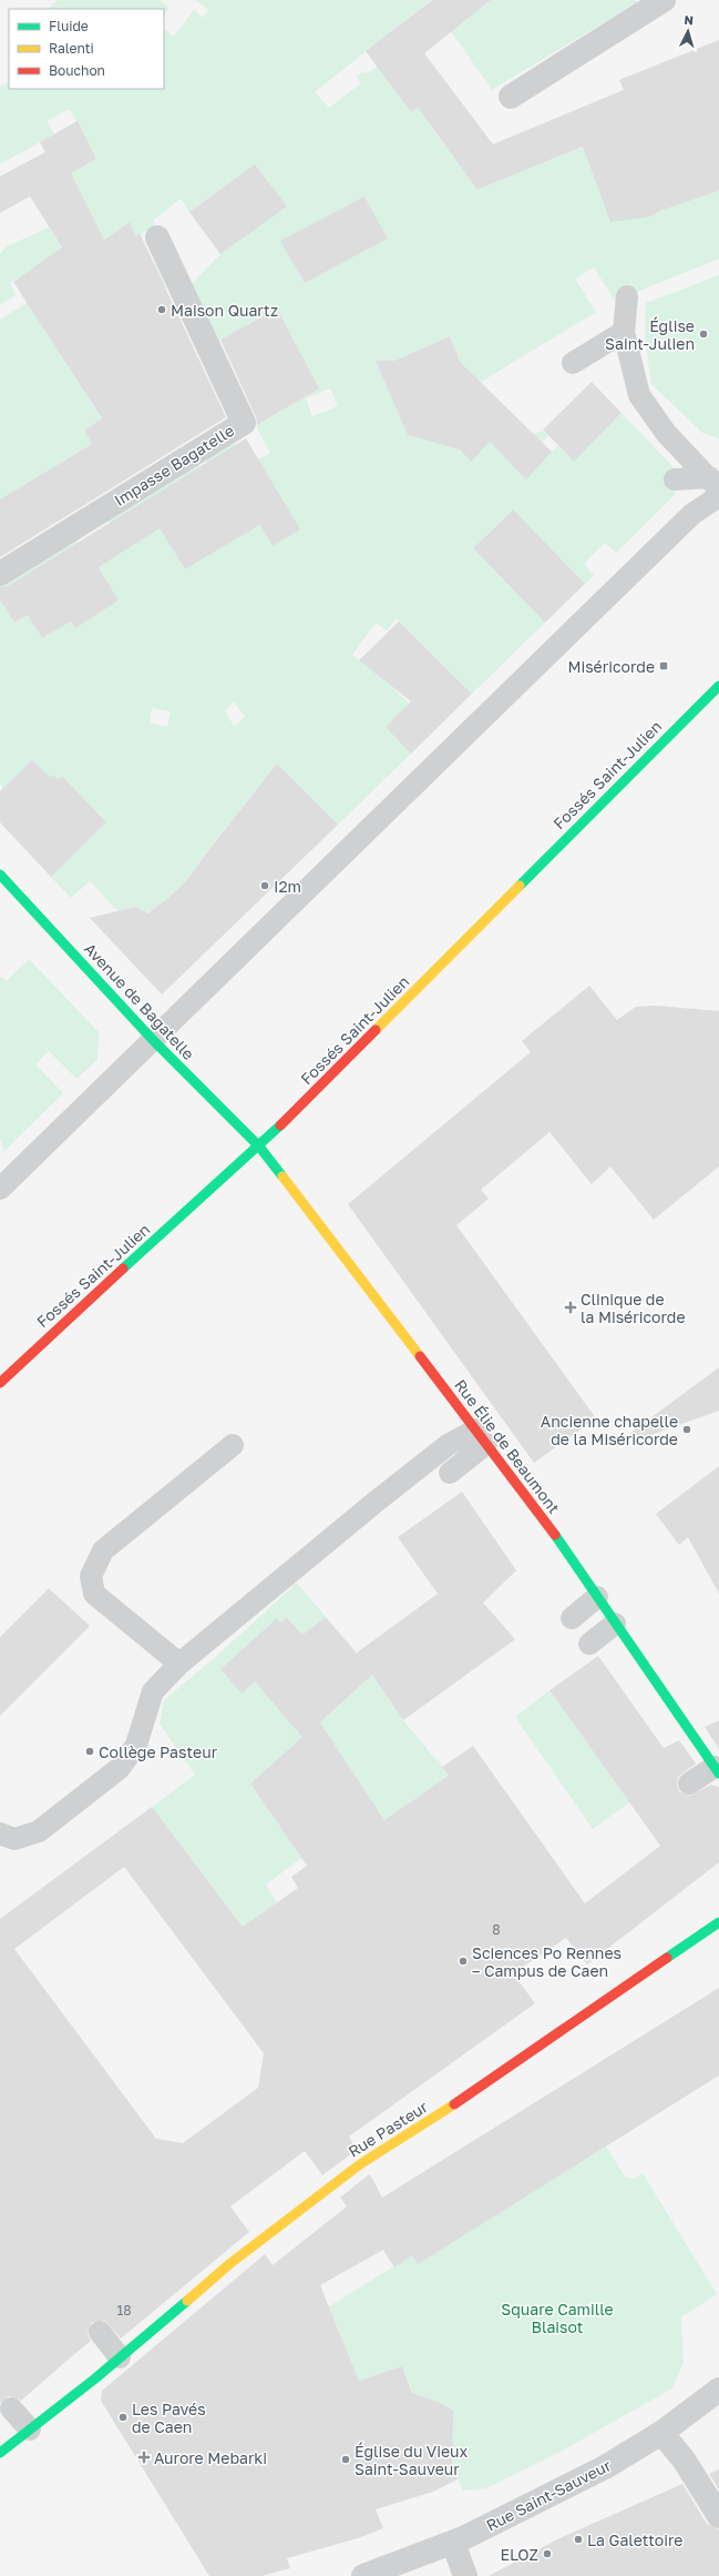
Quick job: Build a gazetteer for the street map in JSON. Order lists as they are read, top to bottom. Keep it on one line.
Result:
{"streets":{"street":["Impasse Bagatelle","Fossés Saint-Julien","Avenue de Bagatelle","Rue Élie de Beaumont","Rue Pasteur","Rue Saint-Sauveur"]},"crossings":[["Fossés Saint-Julien","Avenue de Bagatelle"],["Fossés Saint-Julien","Rue Élie de Beaumont"],["Avenue de Bagatelle","Rue Élie de Beaumont"]],"parks":["Square Camille Blaisot"],"places":{"other":["Maison Quartz","Église Saint-Julien","I2m","Ancienne chapelle de la Miséricorde","Collège Pasteur","Sciences Po Rennes – Campus de Caen","Les Pavés de Caen","Église du Vieux Saint-Sauveur","La Galettoire","ELOZ"],"transit":["Miséricorde"],"health":["Clinique de la Miséricorde","Aurore Mebarki"]},"house_numbers":["8","18"],"legend":["Fluide","Ralenti","Bouchon"],"north":"top"}
